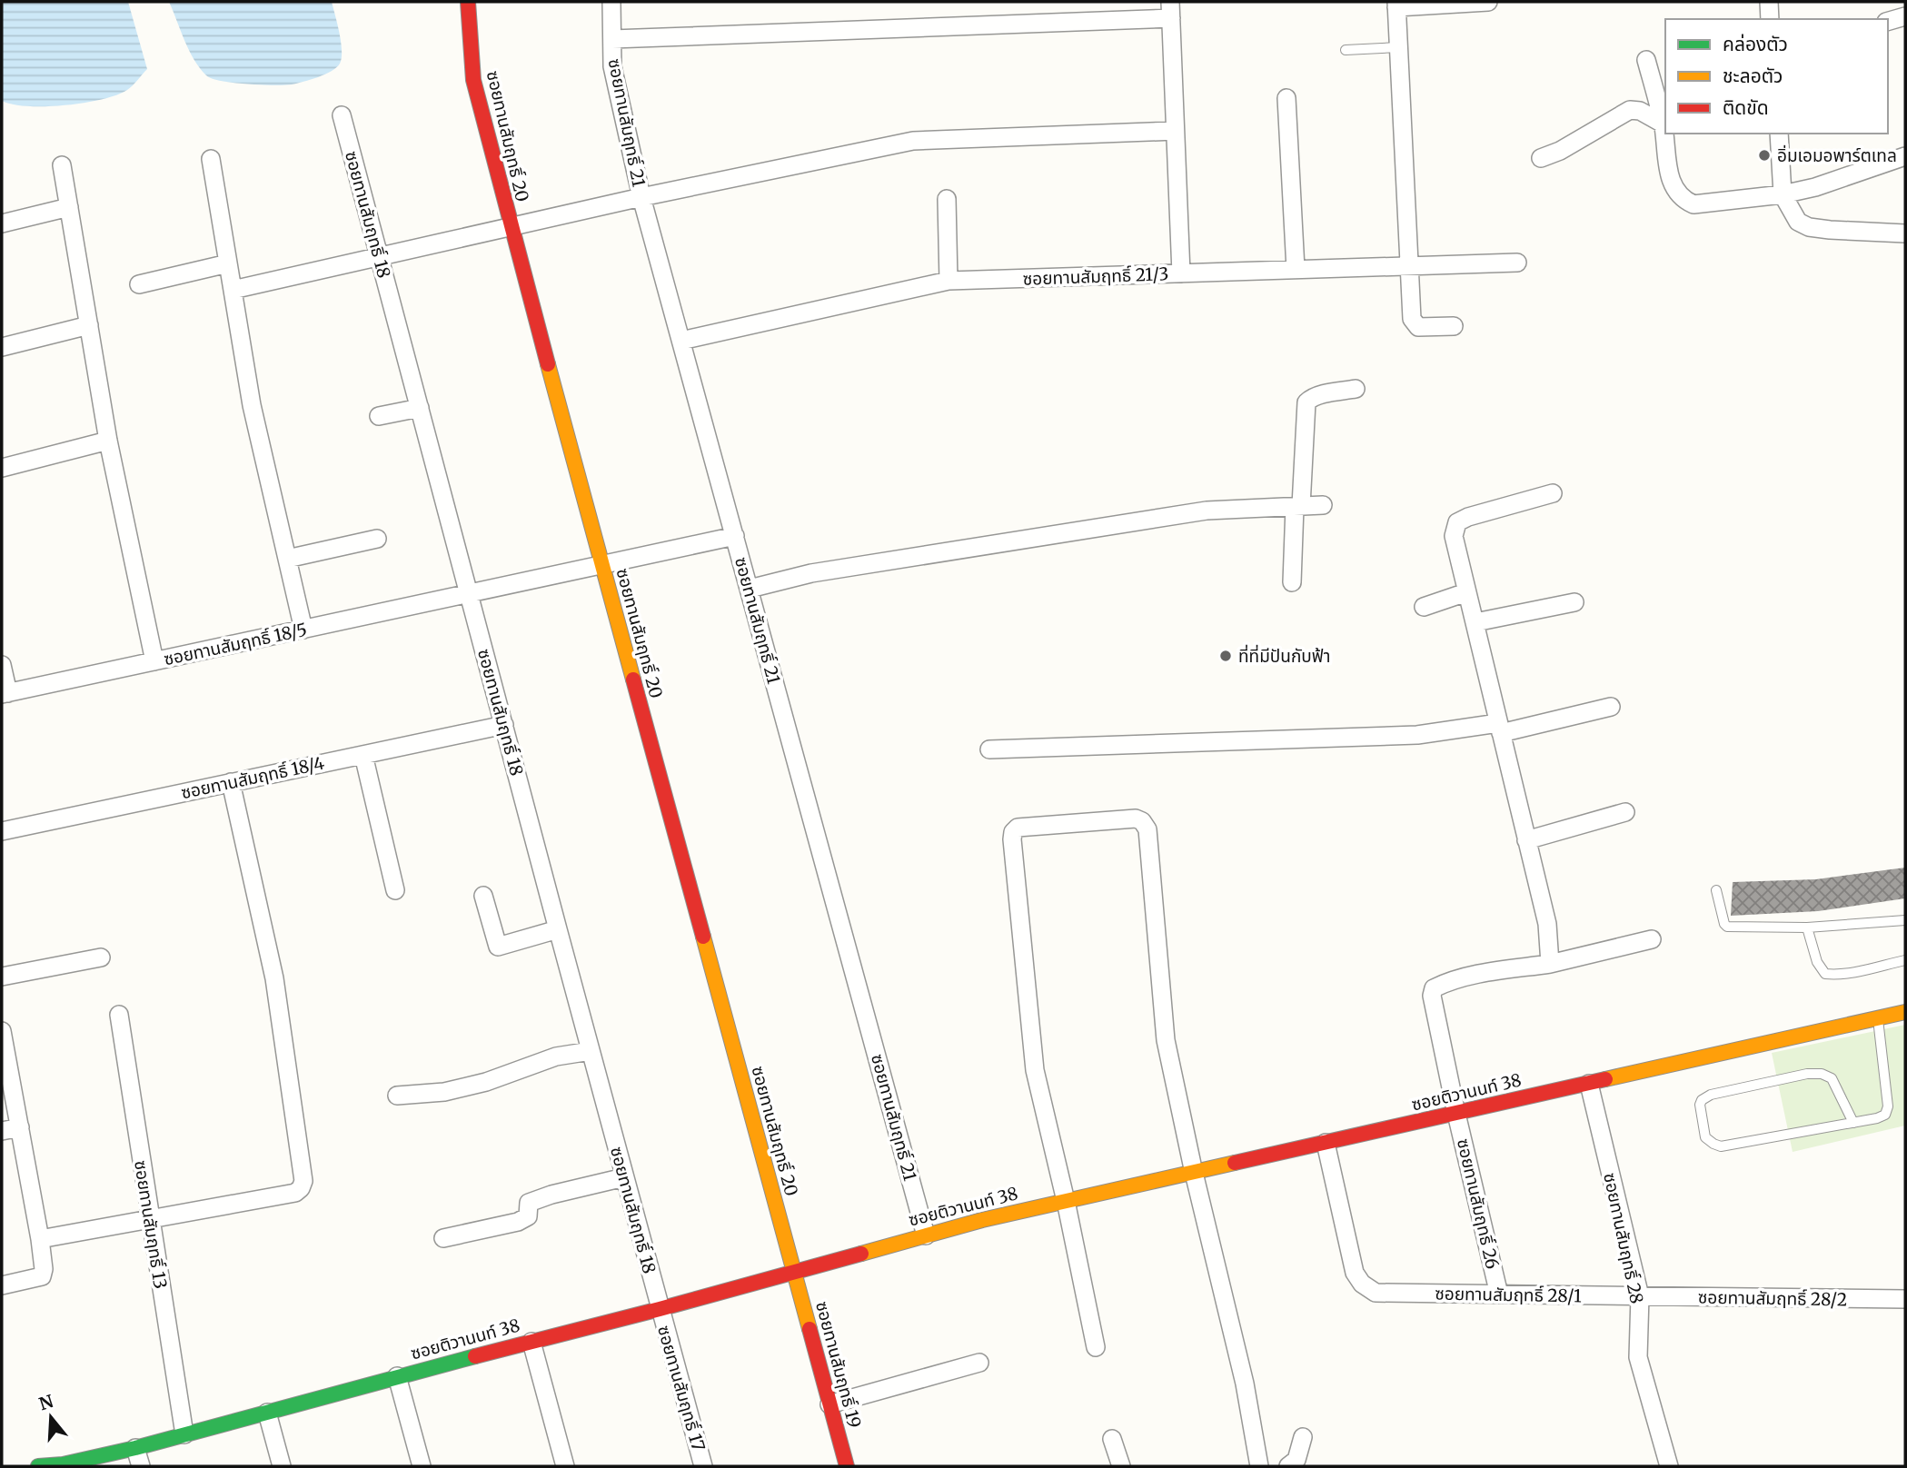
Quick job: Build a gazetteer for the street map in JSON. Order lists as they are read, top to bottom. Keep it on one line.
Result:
{"streets":{"street":["ซอยทานสัมฤทธิ์ 21","ซอยทานสัมฤทธิ์ 20","ซอยทานสัมฤทธิ์ 18","ซอยทานสัมฤทธิ์ 21/3","ซอยทานสัมฤทธิ์ 18/5","ซอยทานสัมฤทธิ์ 18/4","ซอยติวานนท์ 38","ซอยทานสัมฤทธิ์ 26","ซอยทานสัมฤทธิ์ 13","ซอยทานสัมฤทธิ์ 28","ซอยทานสัมฤทธิ์ 28/1","ซอยทานสัมฤทธิ์ 28/2","ซอยทานสัมฤทธิ์ 19","ซอยทานสัมฤทธิ์ 17"]},"crossings":[["ซอยทานสัมฤทธิ์ 21","ซอยทานสัมฤทธิ์ 21/3"],["ซอยทานสัมฤทธิ์ 21","ซอยทานสัมฤทธิ์ 18/5"],["ซอยทานสัมฤทธิ์ 21","ซอยติวานนท์ 38"],["ซอยทานสัมฤทธิ์ 20","ซอยทานสัมฤทธิ์ 18/5"],["ซอยทานสัมฤทธิ์ 20","ซอยติวานนท์ 38"],["ซอยทานสัมฤทธิ์ 20","ซอยทานสัมฤทธิ์ 19"],["ซอยทานสัมฤทธิ์ 18","ซอยทานสัมฤทธิ์ 18/5"],["ซอยทานสัมฤทธิ์ 18","ซอยทานสัมฤทธิ์ 18/4"],["ซอยทานสัมฤทธิ์ 18","ซอยติวานนท์ 38"],["ซอยทานสัมฤทธิ์ 18","ซอยทานสัมฤทธิ์ 17"],["ซอยติวานนท์ 38","ซอยทานสัมฤทธิ์ 26"],["ซอยติวานนท์ 38","ซอยทานสัมฤทธิ์ 13"],["ซอยติวานนท์ 38","ซอยทานสัมฤทธิ์ 28"],["ซอยติวานนท์ 38","ซอยทานสัมฤทธิ์ 28/1"],["ซอยติวานนท์ 38","ซอยทานสัมฤทธิ์ 19"],["ซอยติวานนท์ 38","ซอยทานสัมฤทธิ์ 17"],["ซอยทานสัมฤทธิ์ 26","ซอยทานสัมฤทธิ์ 28/1"],["ซอยทานสัมฤทธิ์ 28","ซอยทานสัมฤทธิ์ 28/1"],["ซอยทานสัมฤทธิ์ 28","ซอยทานสัมฤทธิ์ 28/2"],["ซอยทานสัมฤทธิ์ 28/1","ซอยทานสัมฤทธิ์ 28/2"]],"places":["อิ่มเอมอพาร์ตเทล","ที่ที่มีปันกับฟ้า"],"legend":["คล่องตัว","ชะลอตัว","ติดขัด"],"north":"top"}
